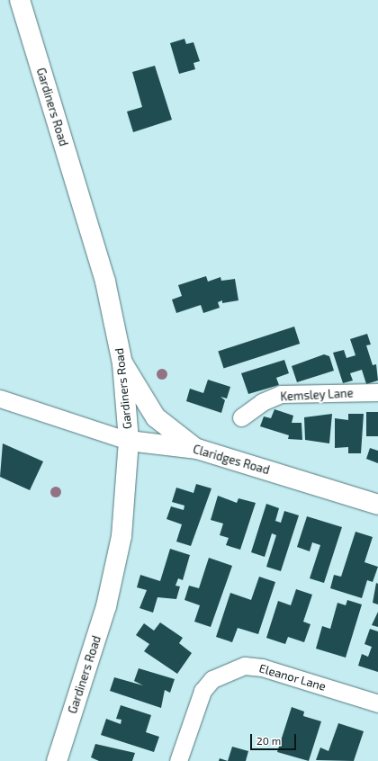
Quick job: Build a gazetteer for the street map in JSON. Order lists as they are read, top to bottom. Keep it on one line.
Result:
{"streets":{"street":["Gardiners Road","Kemsley Lane","Claridges Road","Eleanor Lane"]},"crossings":[["Gardiners Road","Claridges Road"]],"scale_bar":"20 m"}
